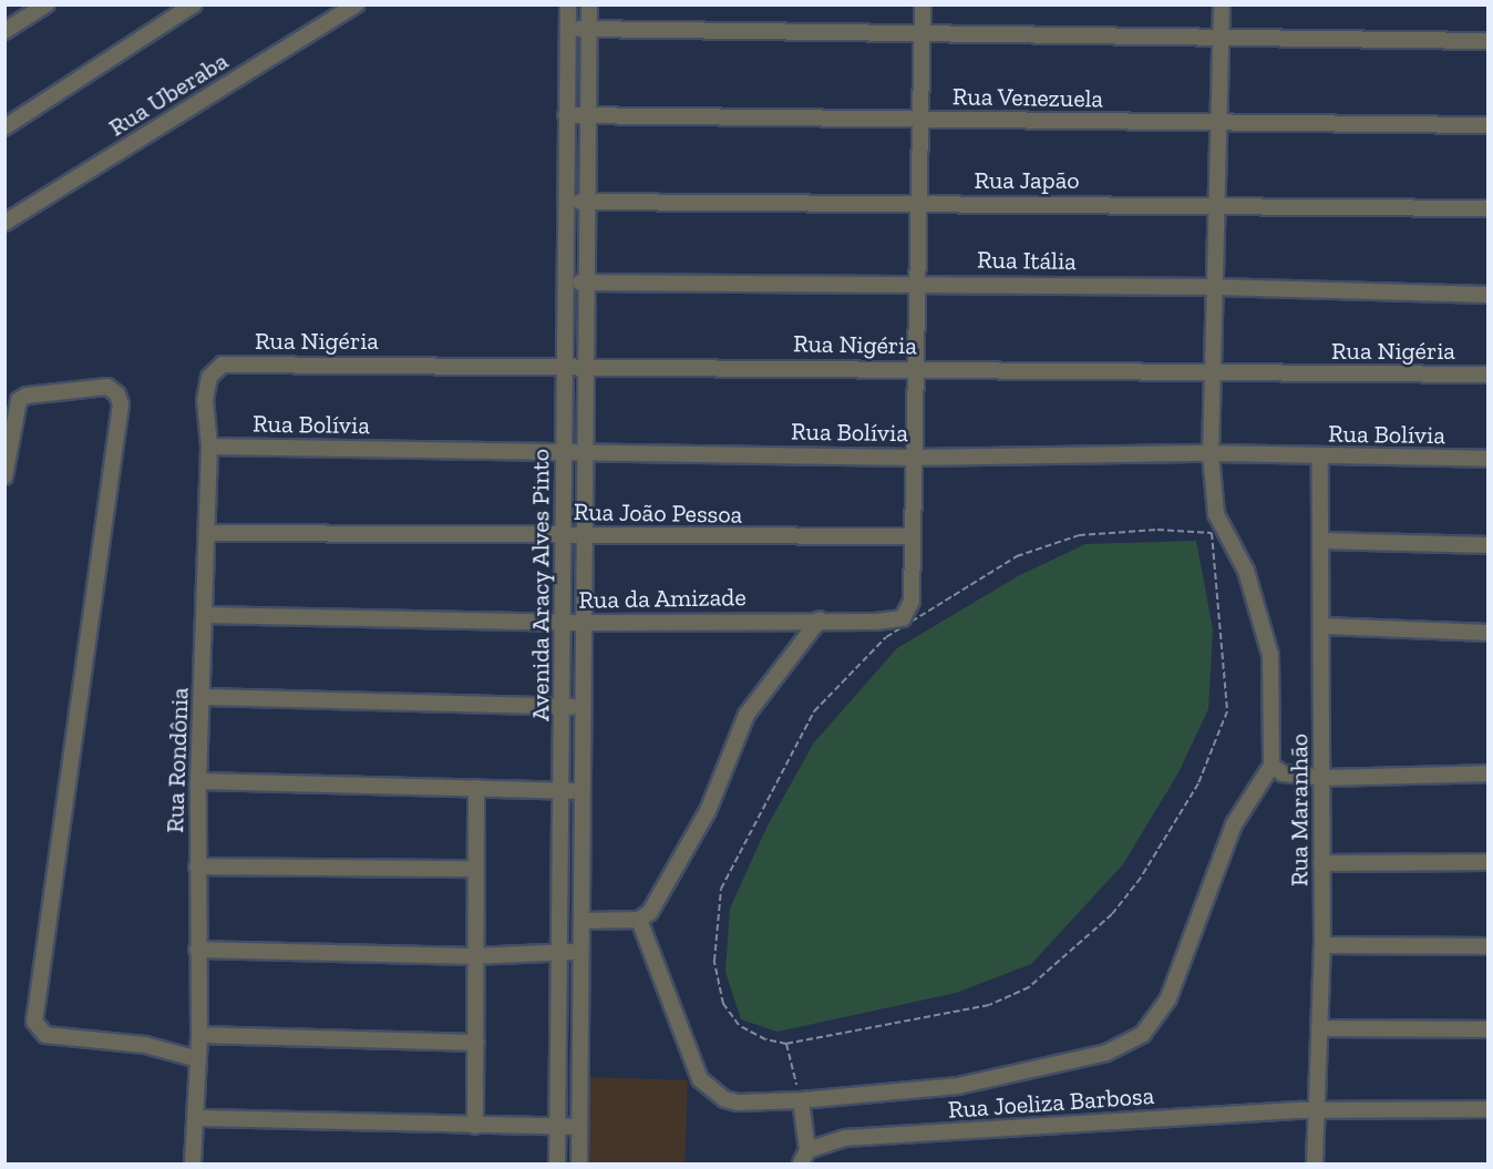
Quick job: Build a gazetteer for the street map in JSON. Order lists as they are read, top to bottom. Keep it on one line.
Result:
{"streets":{"street":["Rua Uberaba","Rua Venezuela","Rua Japão","Rua Itália","Rua Nigéria","Rua Bolívia","Rua João Pessoa","Avenida Aracy Alves Pinto","Rua da Amizade","Rua Rondônia","Rua Maranhão","Rua Joeliza Barbosa"]},"crossings":[["Rua Venezuela","Avenida Aracy Alves Pinto"],["Rua Japão","Avenida Aracy Alves Pinto"],["Rua Itália","Avenida Aracy Alves Pinto"],["Rua Nigéria","Avenida Aracy Alves Pinto"],["Rua Nigéria","Rua Rondônia"],["Rua Bolívia","Avenida Aracy Alves Pinto"],["Rua Bolívia","Rua Rondônia"],["Rua Bolívia","Rua Maranhão"],["Rua João Pessoa","Avenida Aracy Alves Pinto"],["Rua João Pessoa","Rua da Amizade"],["Rua João Pessoa","Rua Rondônia"],["Avenida Aracy Alves Pinto","Rua da Amizade"],["Rua da Amizade","Rua Rondônia"],["Rua Maranhão","Rua Joeliza Barbosa"]]}
